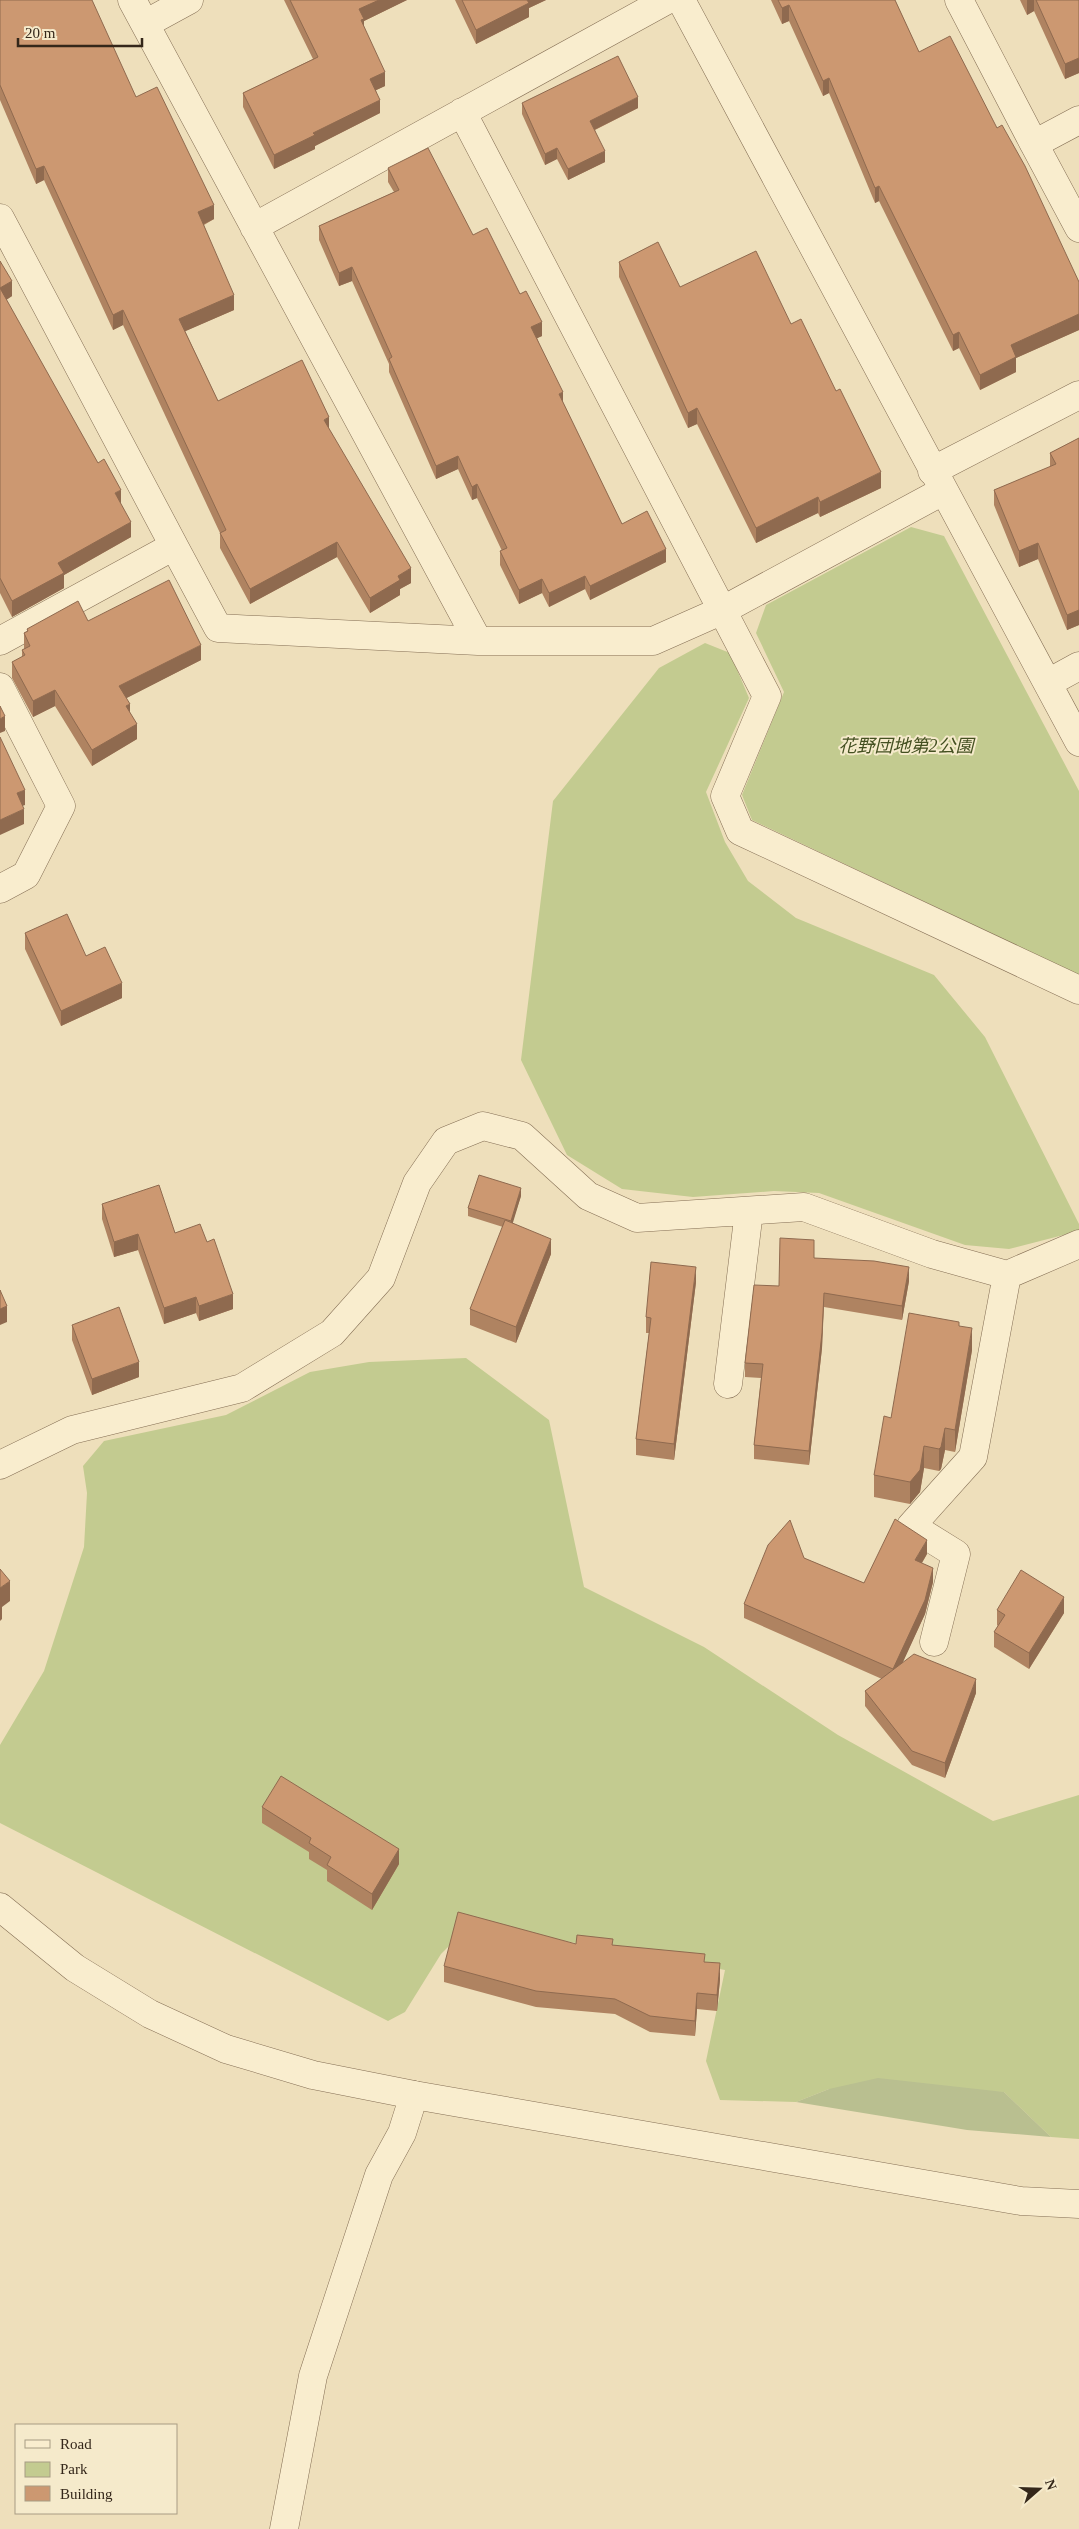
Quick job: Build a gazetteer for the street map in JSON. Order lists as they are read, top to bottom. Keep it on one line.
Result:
{"parks":["花野団地第2公園"],"legend":["Road","Park","Building"],"scale_bar":"20 m","north":"right"}
